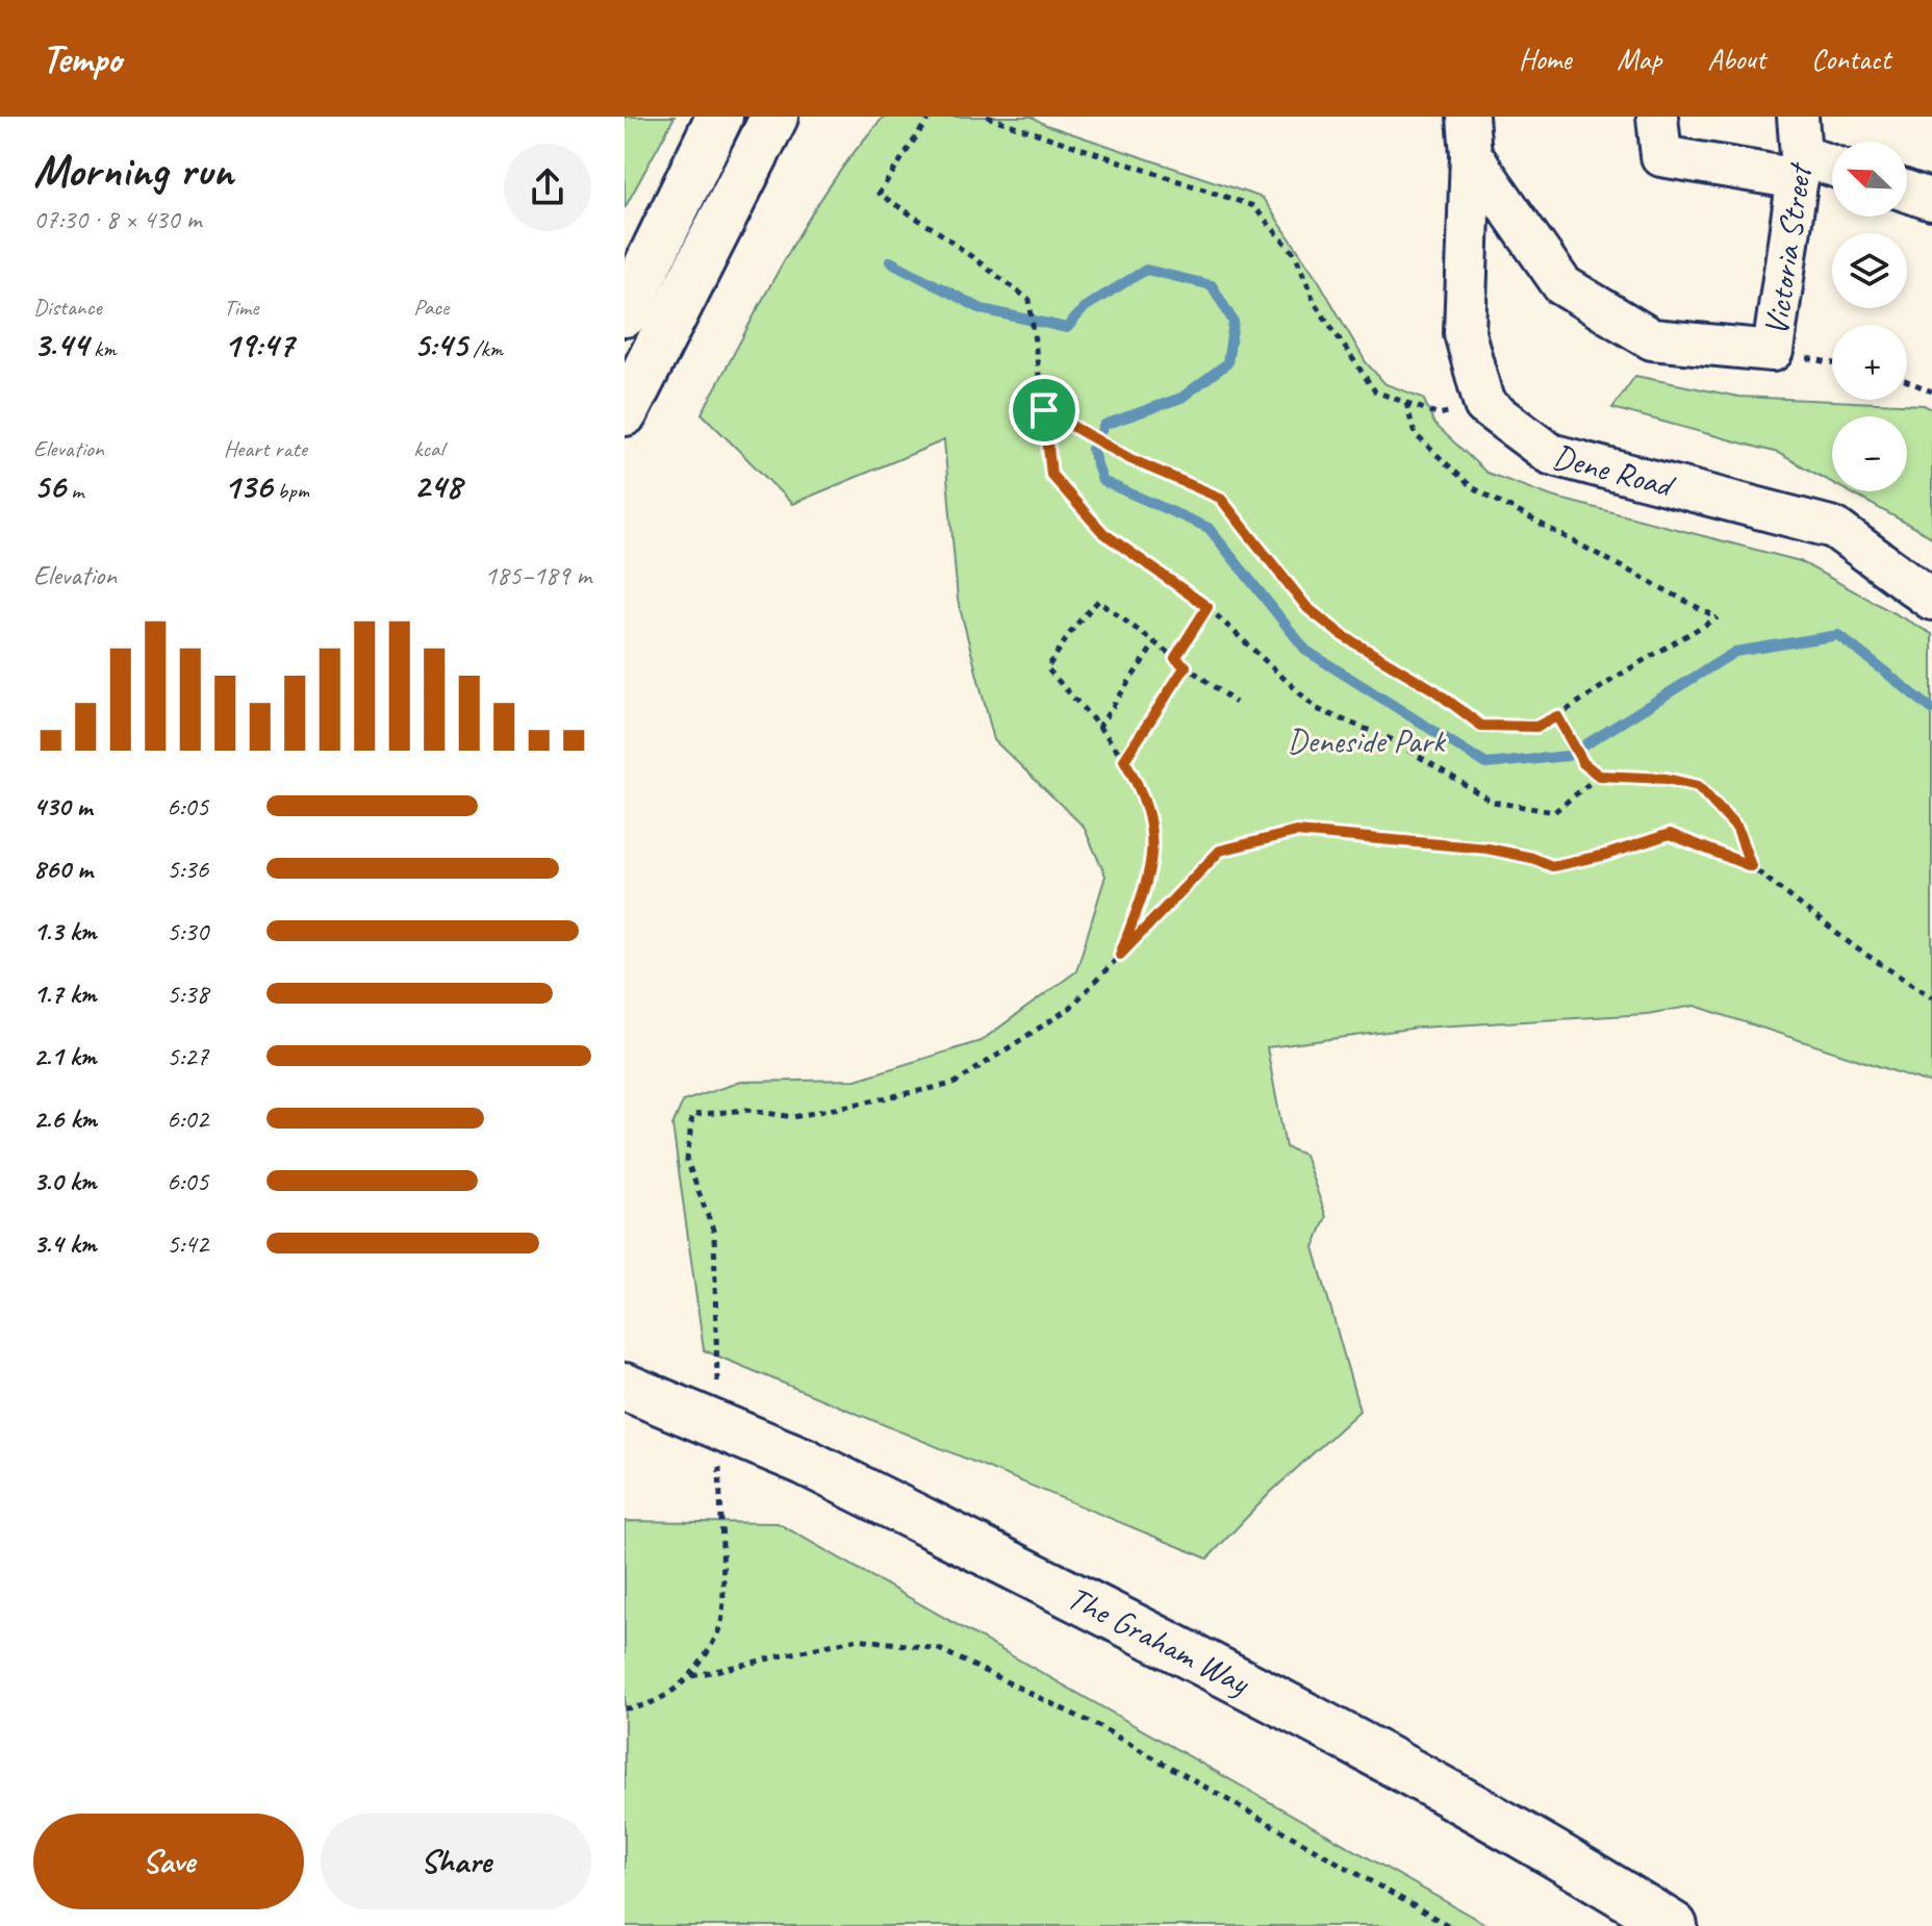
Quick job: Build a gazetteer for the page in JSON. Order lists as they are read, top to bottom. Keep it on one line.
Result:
{"streets":{"main road":["The Graham Way"],"street":["Victoria Street","Dene Road"]},"parks":["Deneside Park"],"north":"top left","page":{"header":"Tempo","nav":["Home","Map","About","Contact"],"heading":["Morning run","07:30 · 8 × 430 m"],"map_buttons":["+","−"],"stats":[["Distance","3.44 km"],["Time","19:47"],["Pace","5:45 /km"],["Elevation","56 m"],["Heart rate","136 bpm"],["kcal","248"]],"chart":["Elevation","185–189 m"],"list":[{"name":"430 m","note":"6:05"},{"name":"860 m","note":"5:36"},{"name":"1.3 km","note":"5:30"},{"name":"1.7 km","note":"5:38"},{"name":"2.1 km","note":"5:27"},{"name":"2.6 km","note":"6:02"},{"name":"3.0 km","note":"6:05"},{"name":"3.4 km","note":"5:42"}],"buttons":["Save","Share"]}}
